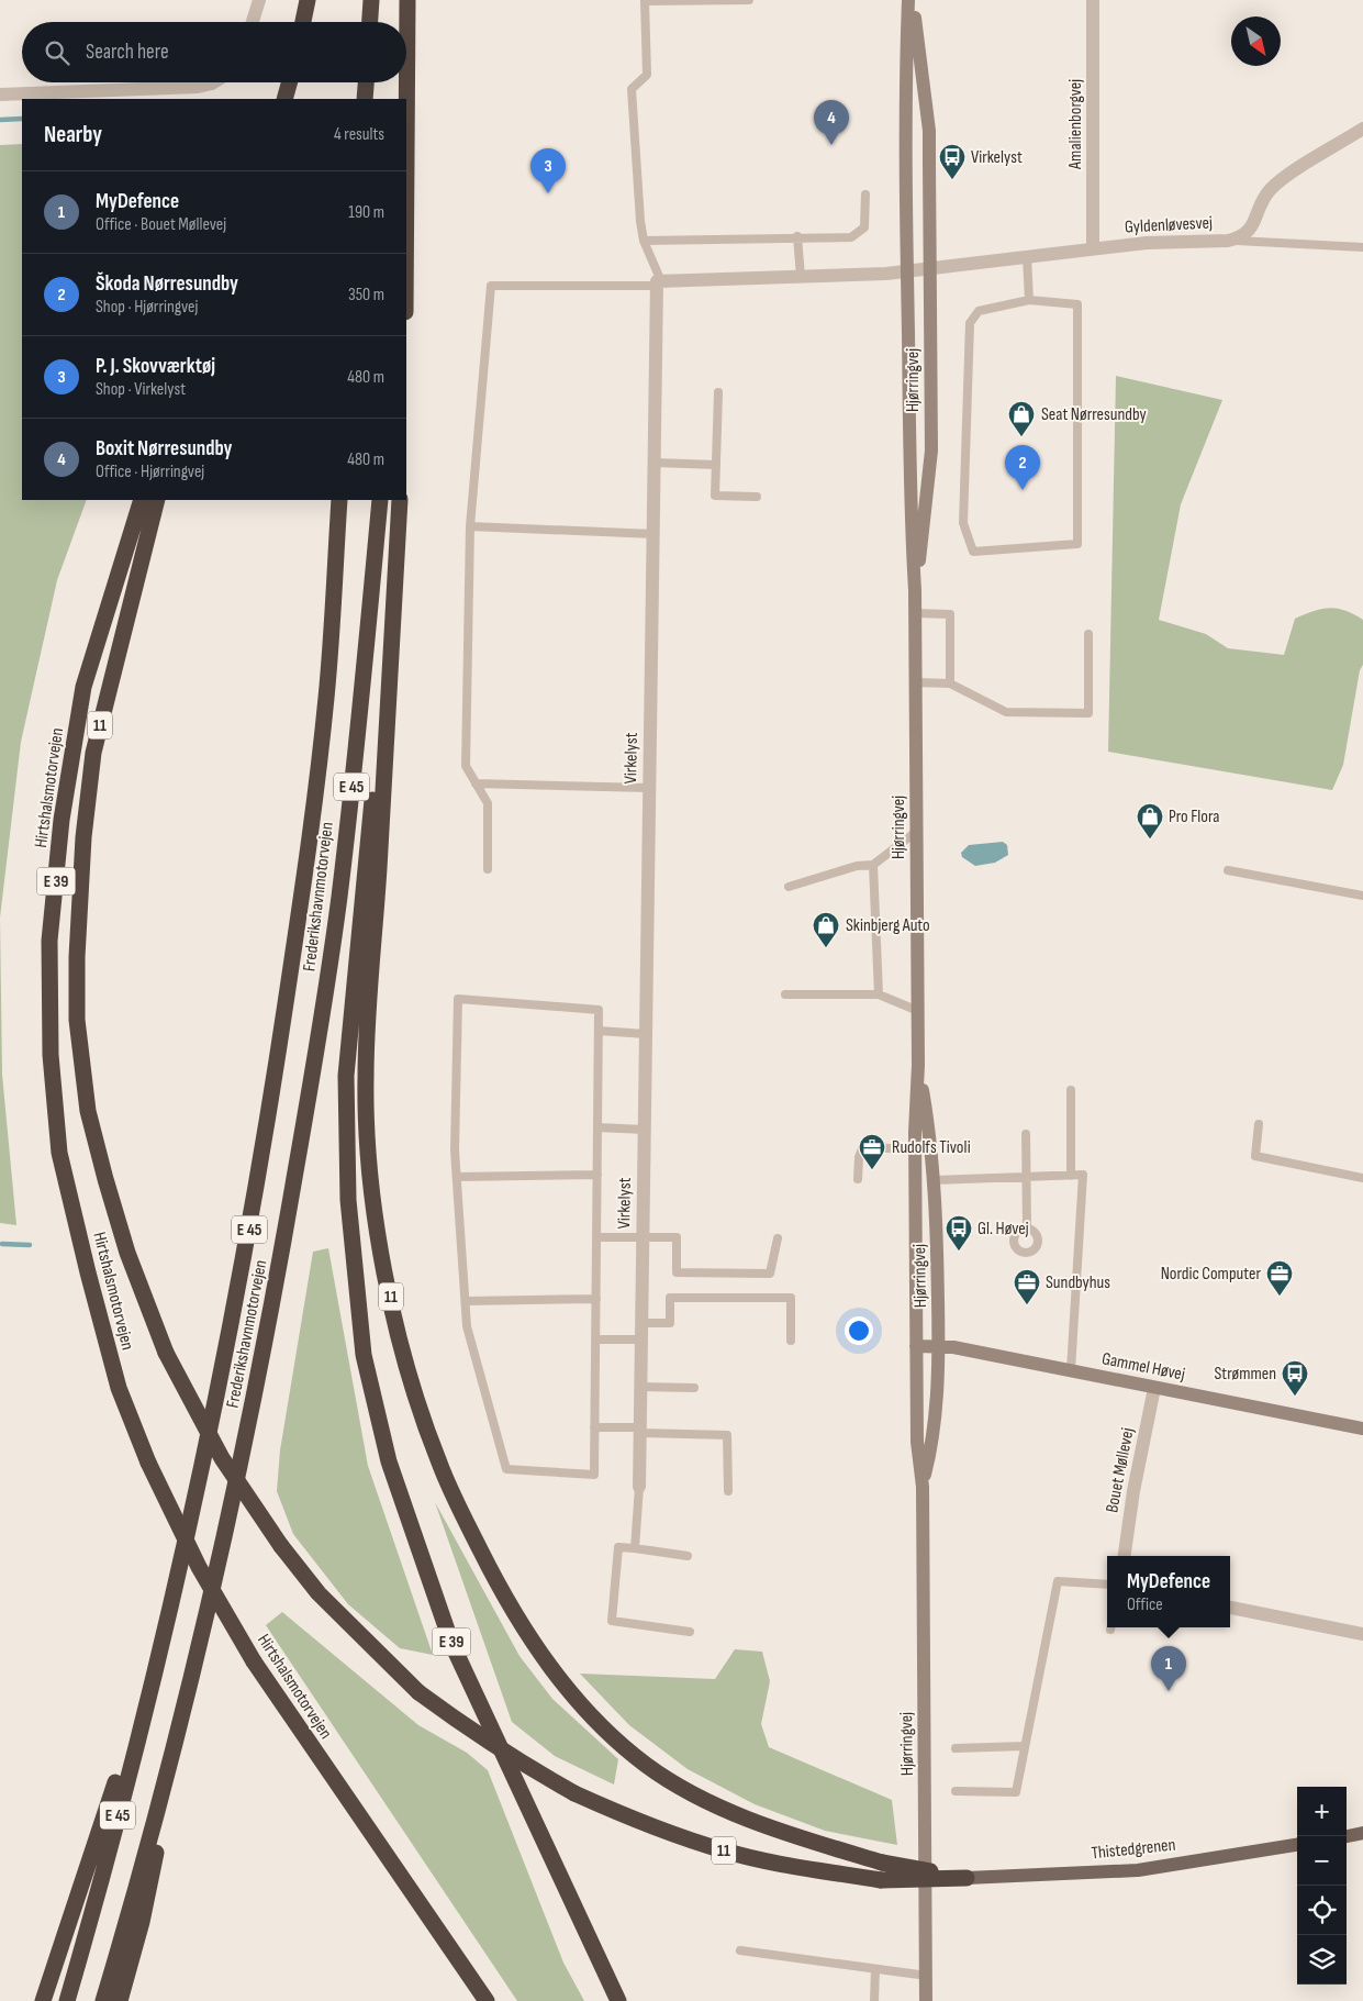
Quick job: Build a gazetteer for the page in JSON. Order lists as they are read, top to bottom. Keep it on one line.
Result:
{"streets":{"highway":["11","E 45","Hirtshalsmotorvejen","E 39","Frederikshavnmotorvejen"],"main road":["Hjørringvej","Gammel Høvej","Thistedgrenen"],"street":["Amalienborgvej","Gyldenløvesvej","Virkelyst","Bouet Møllevej"]},"crossings":[["Amalienborgvej","Gyldenløvesvej"],["Gyldenløvesvej","Hjørringvej"],["Hjørringvej","Gammel Høvej"],["11","Thistedgrenen"],["Gammel Høvej","Bouet Møllevej"]],"places":{"bus stop":["Virkelyst","Gl. Høvej","Strømmen"],"shop":["Seat Nørresundby","Pro Flora","Skinbjerg Auto"],"office":["Rudolfs Tivoli","Nordic Computer","Sundbyhus"]},"north":"bottom right","page":{"search":"Search here","heading":["Nearby","4 results"],"pins":["4","3","2","1"],"list":[{"mark":"1","name":"MyDefence","note":"Office · Bouet Møllevej","value":"190 m"},{"mark":"2","name":"Škoda Nørresundby","note":"Shop · Hjørringvej","value":"350 m"},{"mark":"3","name":"P. J. Skovværktøj","note":"Shop · Virkelyst","value":"480 m"},{"mark":"4","name":"Boxit Nørresundby","note":"Office · Hjørringvej","value":"480 m"}],"popup":["MyDefence","Office"],"map_buttons":["+","−"]}}
